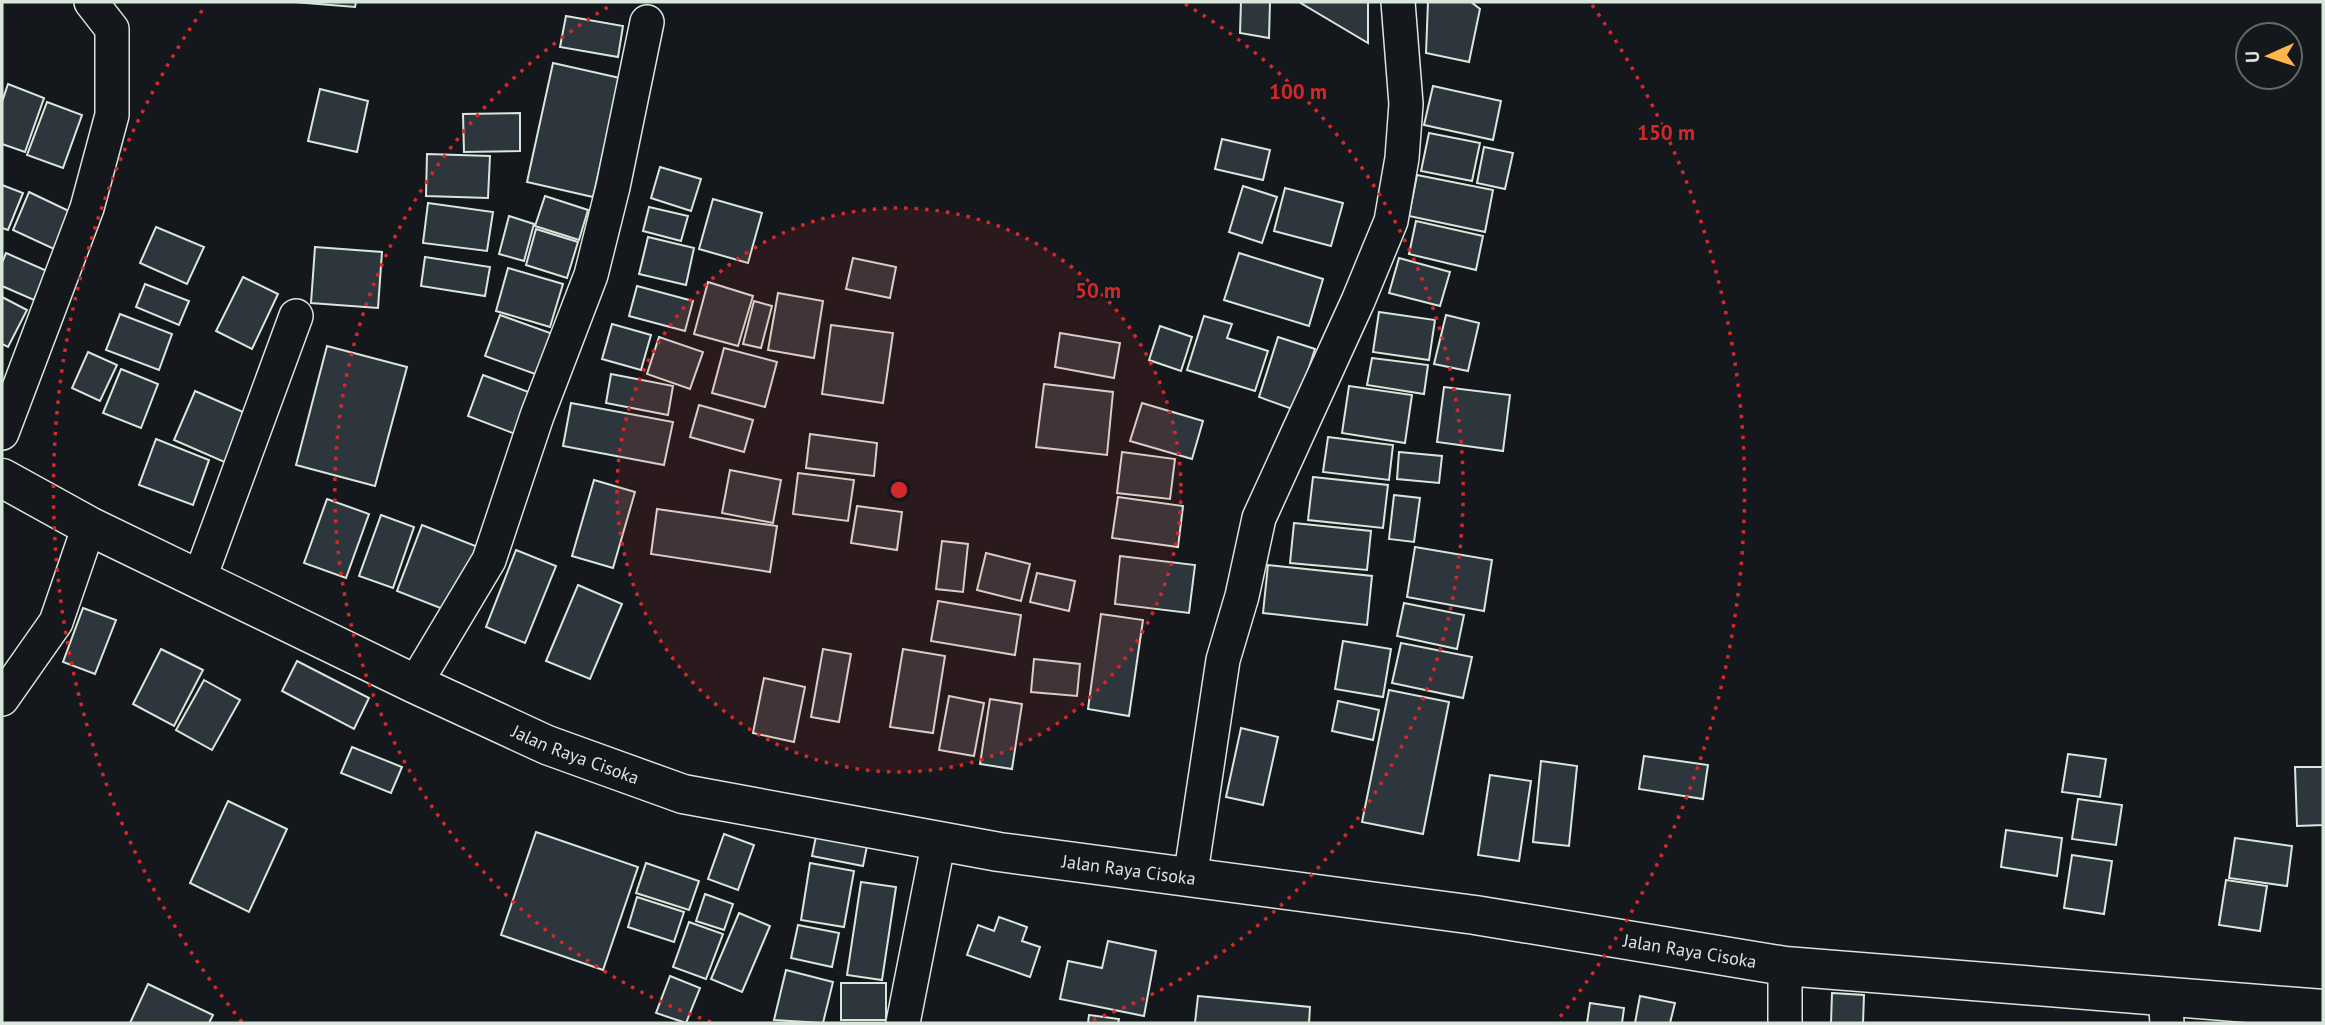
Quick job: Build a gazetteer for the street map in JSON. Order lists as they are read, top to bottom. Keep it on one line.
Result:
{"streets":{"street":["Jalan Raya Cisoka"]},"north":"left","rings":["100 m","150 m","50 m"]}
